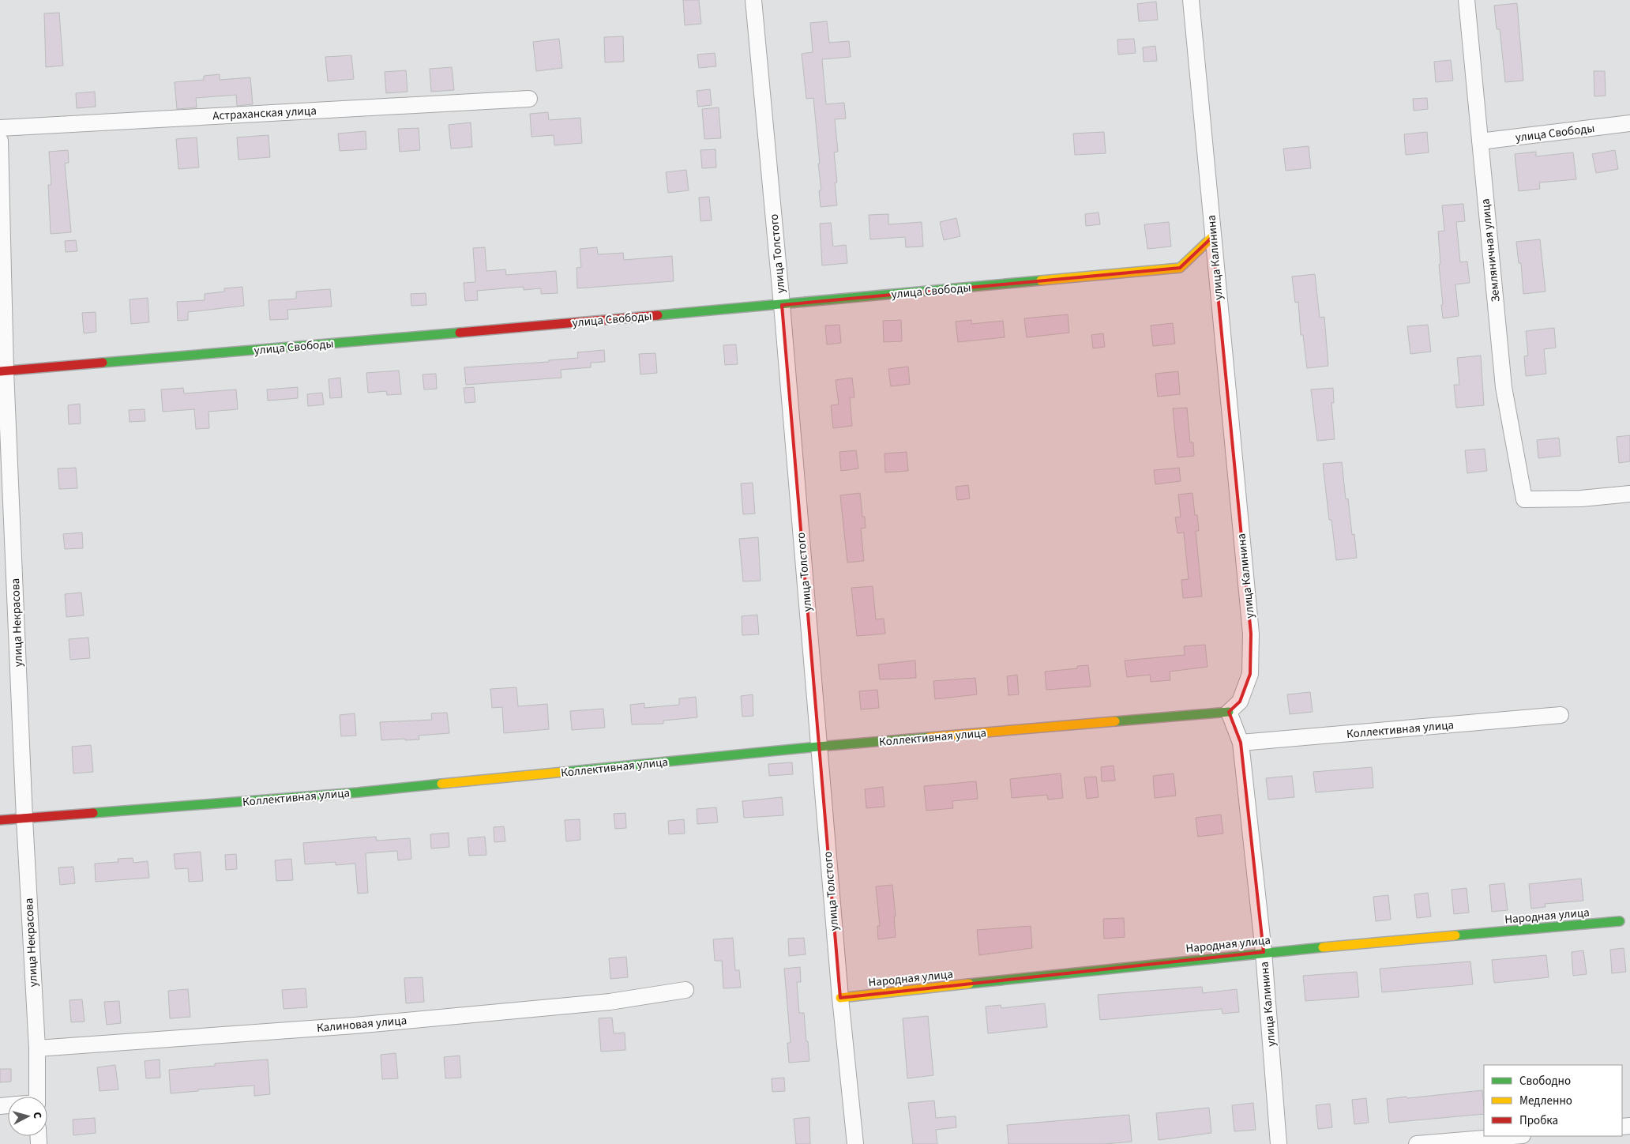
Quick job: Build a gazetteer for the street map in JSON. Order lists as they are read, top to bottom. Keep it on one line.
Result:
{"streets":{"street":["Астраханская улица","улица Свободы","Земляничная улица","улица Толстого","улица Калинина","улица Некрасова","Коллективная улица","Народная улица","Калиновая улица"]},"crossings":[["улица Свободы","Земляничная улица"],["улица Свободы","улица Толстого"],["улица Свободы","улица Калинина"],["улица Свободы","улица Некрасова"],["улица Толстого","Коллективная улица"],["улица Толстого","Народная улица"],["улица Калинина","Коллективная улица"],["улица Калинина","Народная улица"],["улица Некрасова","Коллективная улица"],["улица Некрасова","Калиновая улица"]],"legend":["Свободно","Медленно","Пробка"],"north":"right"}
